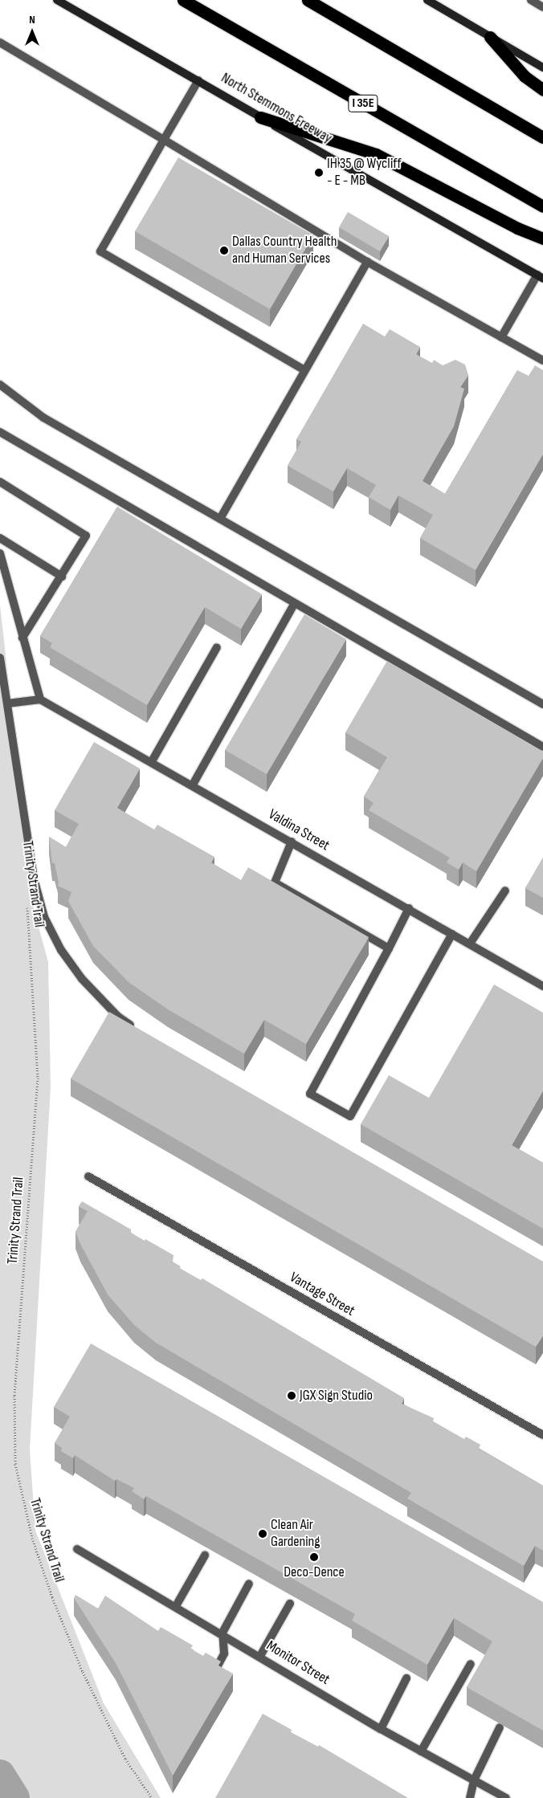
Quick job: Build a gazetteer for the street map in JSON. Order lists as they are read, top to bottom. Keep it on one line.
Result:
{"streets":{"highway":["I 35E"],"main road":["North Stemmons Freeway"],"street":["Valdina Street","Vantage Street","Monitor Street"],"path":["Trinity Strand Trail"]},"places":["IH 35 @ Wycliff - E - MB","Dallas Country Health and Human Services","JGX Sign Studio","Clean Air Gardening","Deco-Dence"],"north":"top"}
